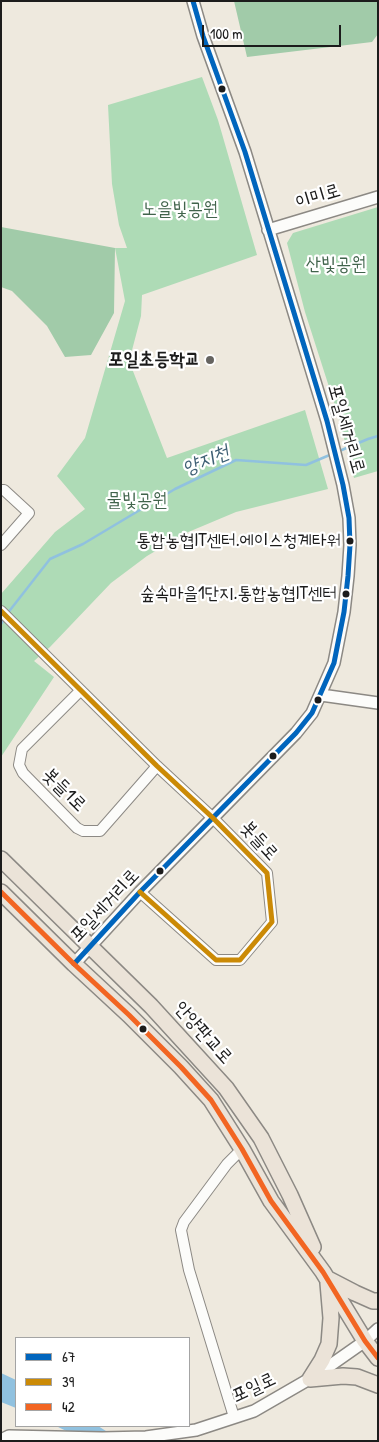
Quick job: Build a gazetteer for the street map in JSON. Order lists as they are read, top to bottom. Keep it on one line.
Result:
{"streets":{"main road":["안양판교로"],"street":["이미로","포일세거리로","봇들1로","봇들로","포일로"]},"crossings":[["이미로","포일세거리로"],["포일세거리로","봇들로"],["포일세거리로","안양판교로"],["봇들1로","봇들로"],["안양판교로","포일로"]],"water":["양지천"],"parks":["노을빛공원","산빛공원","물빛공원"],"places":["포일초등학교","통합농협IT센터.에이스청계타워","숲속마을1단지.통합농협IT센터"],"lines":["transit line 67","transit line 39","transit line 42"],"legend":["67","39","42"],"scale_bar":"100 m"}
